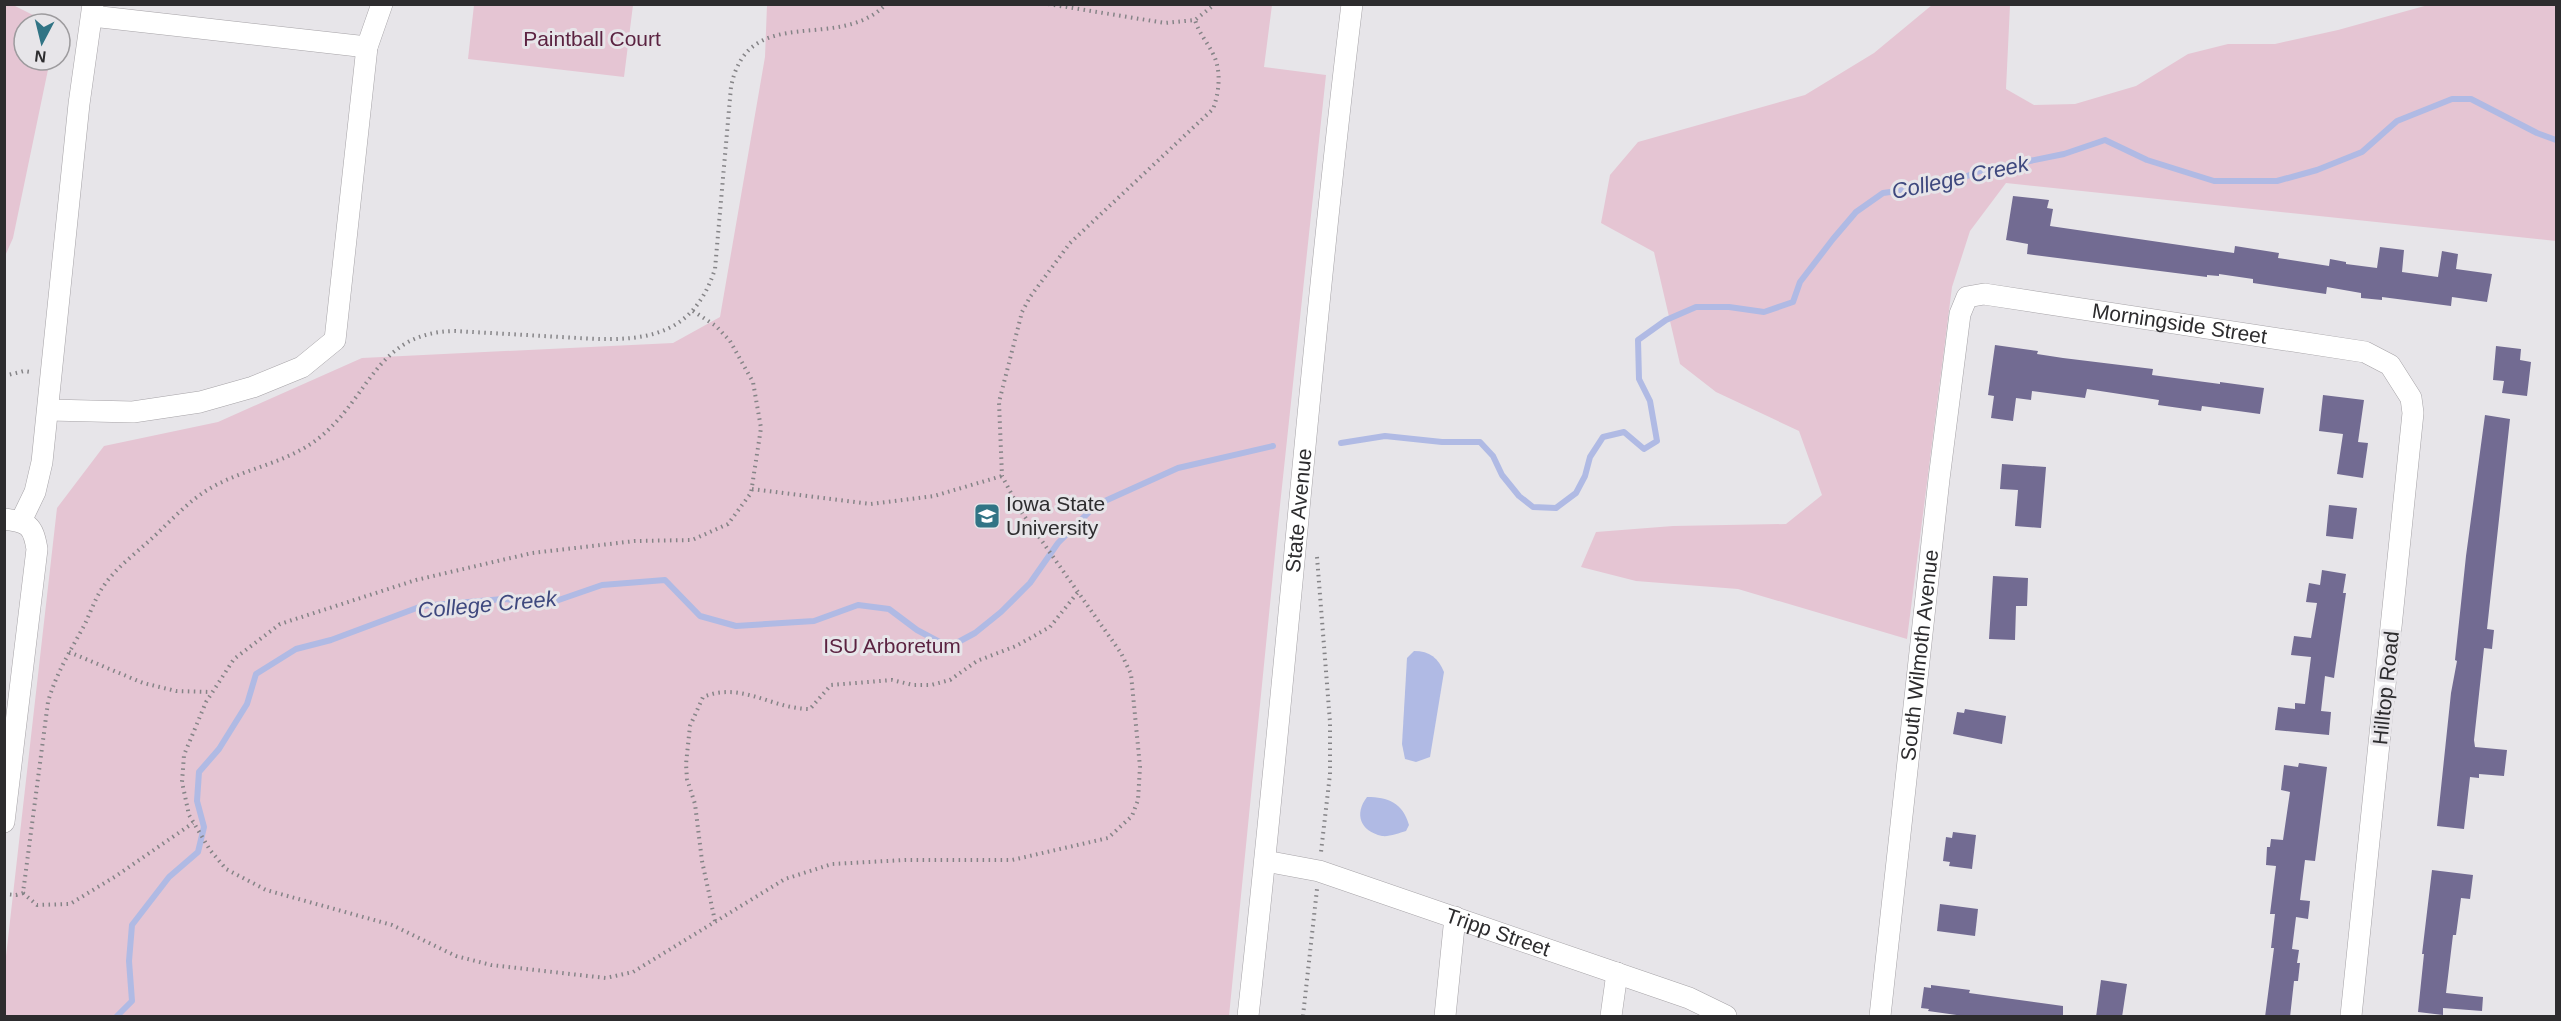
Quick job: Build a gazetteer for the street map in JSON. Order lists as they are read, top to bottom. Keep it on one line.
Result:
{"streets":{"street":["Morningside Street","State Avenue","South Wilmoth Avenue","Hilltop Road","Tripp Street"]},"crossings":[["Morningside Street","South Wilmoth Avenue"],["Morningside Street","Hilltop Road"],["State Avenue","Tripp Street"]],"water":["College Creek"],"parks":["Paintball Court","ISU Arboretum"],"places":{"school or university":["Iowa State University"]},"north":"bottom"}
